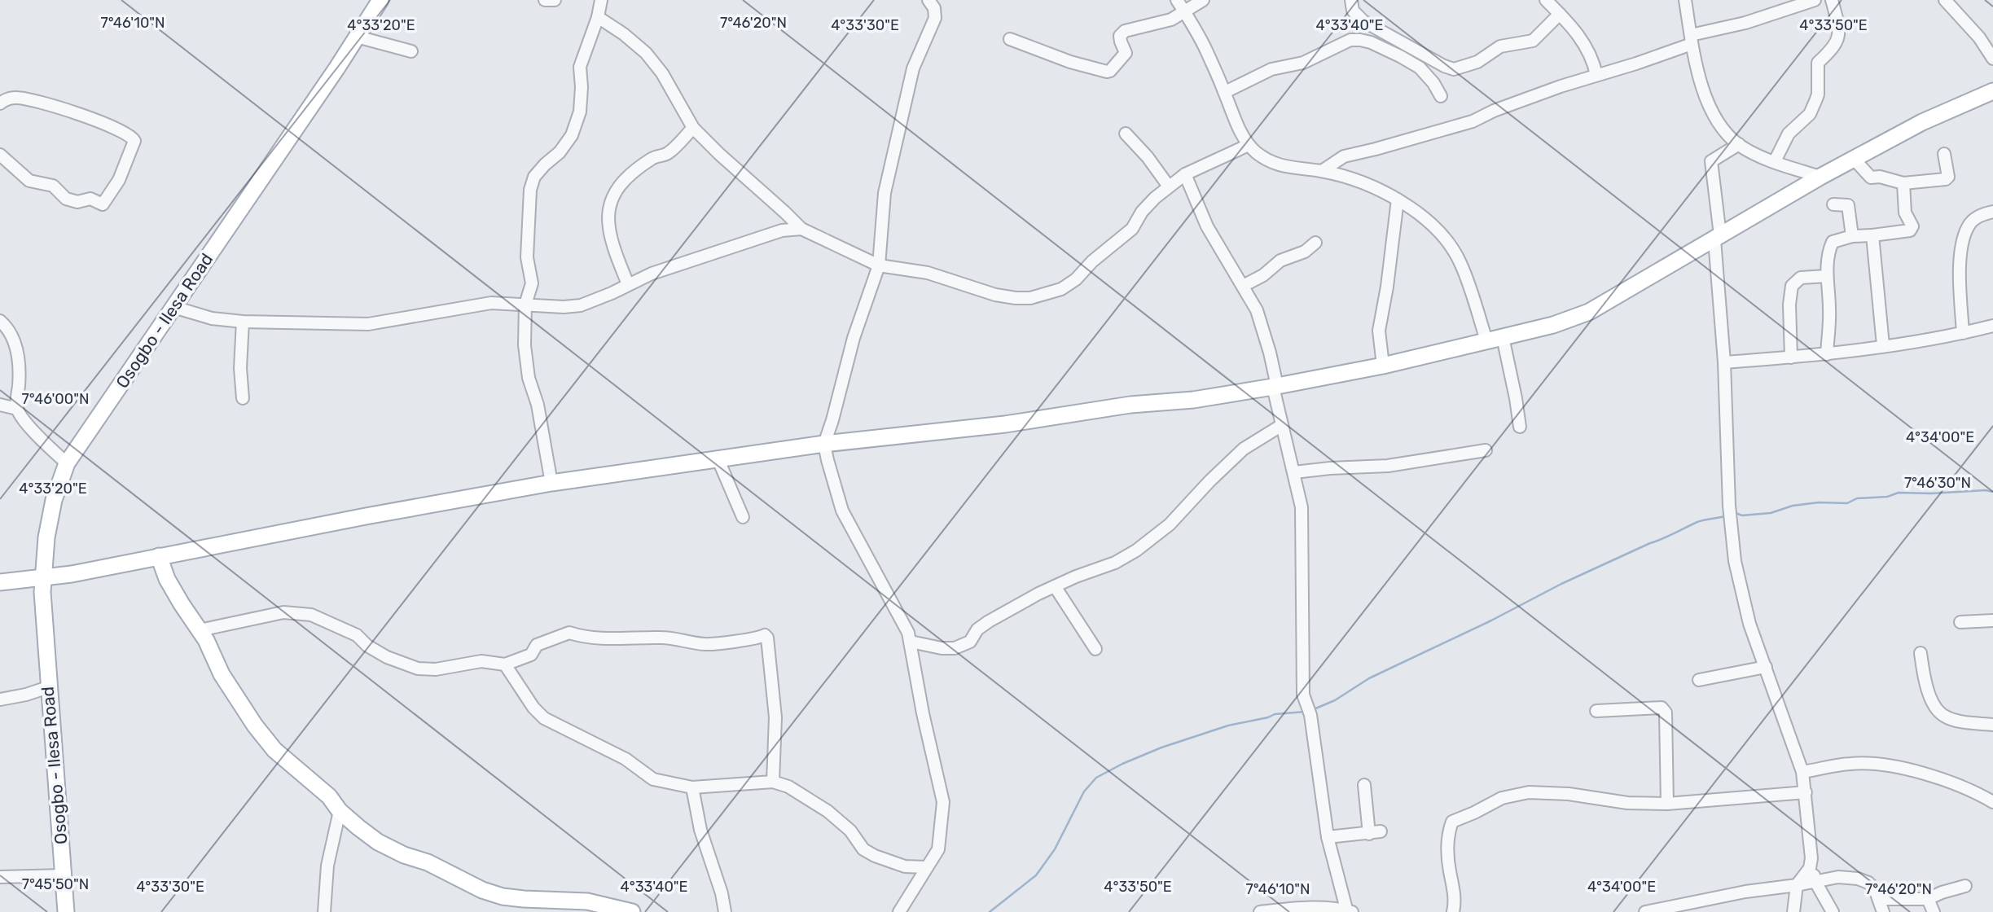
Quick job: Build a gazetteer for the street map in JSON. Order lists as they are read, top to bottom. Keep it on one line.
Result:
{"streets":{"main road":["Osogbo - Ilesa Road"]},"coordinates":["7°46'10\"N","7°46'20\"N","4°33'20\"E","4°33'30\"E","4°33'40\"E","4°33'50\"E","7°46'00\"N","4°34'00\"E","7°46'30\"N","7°45'50\"N"]}
